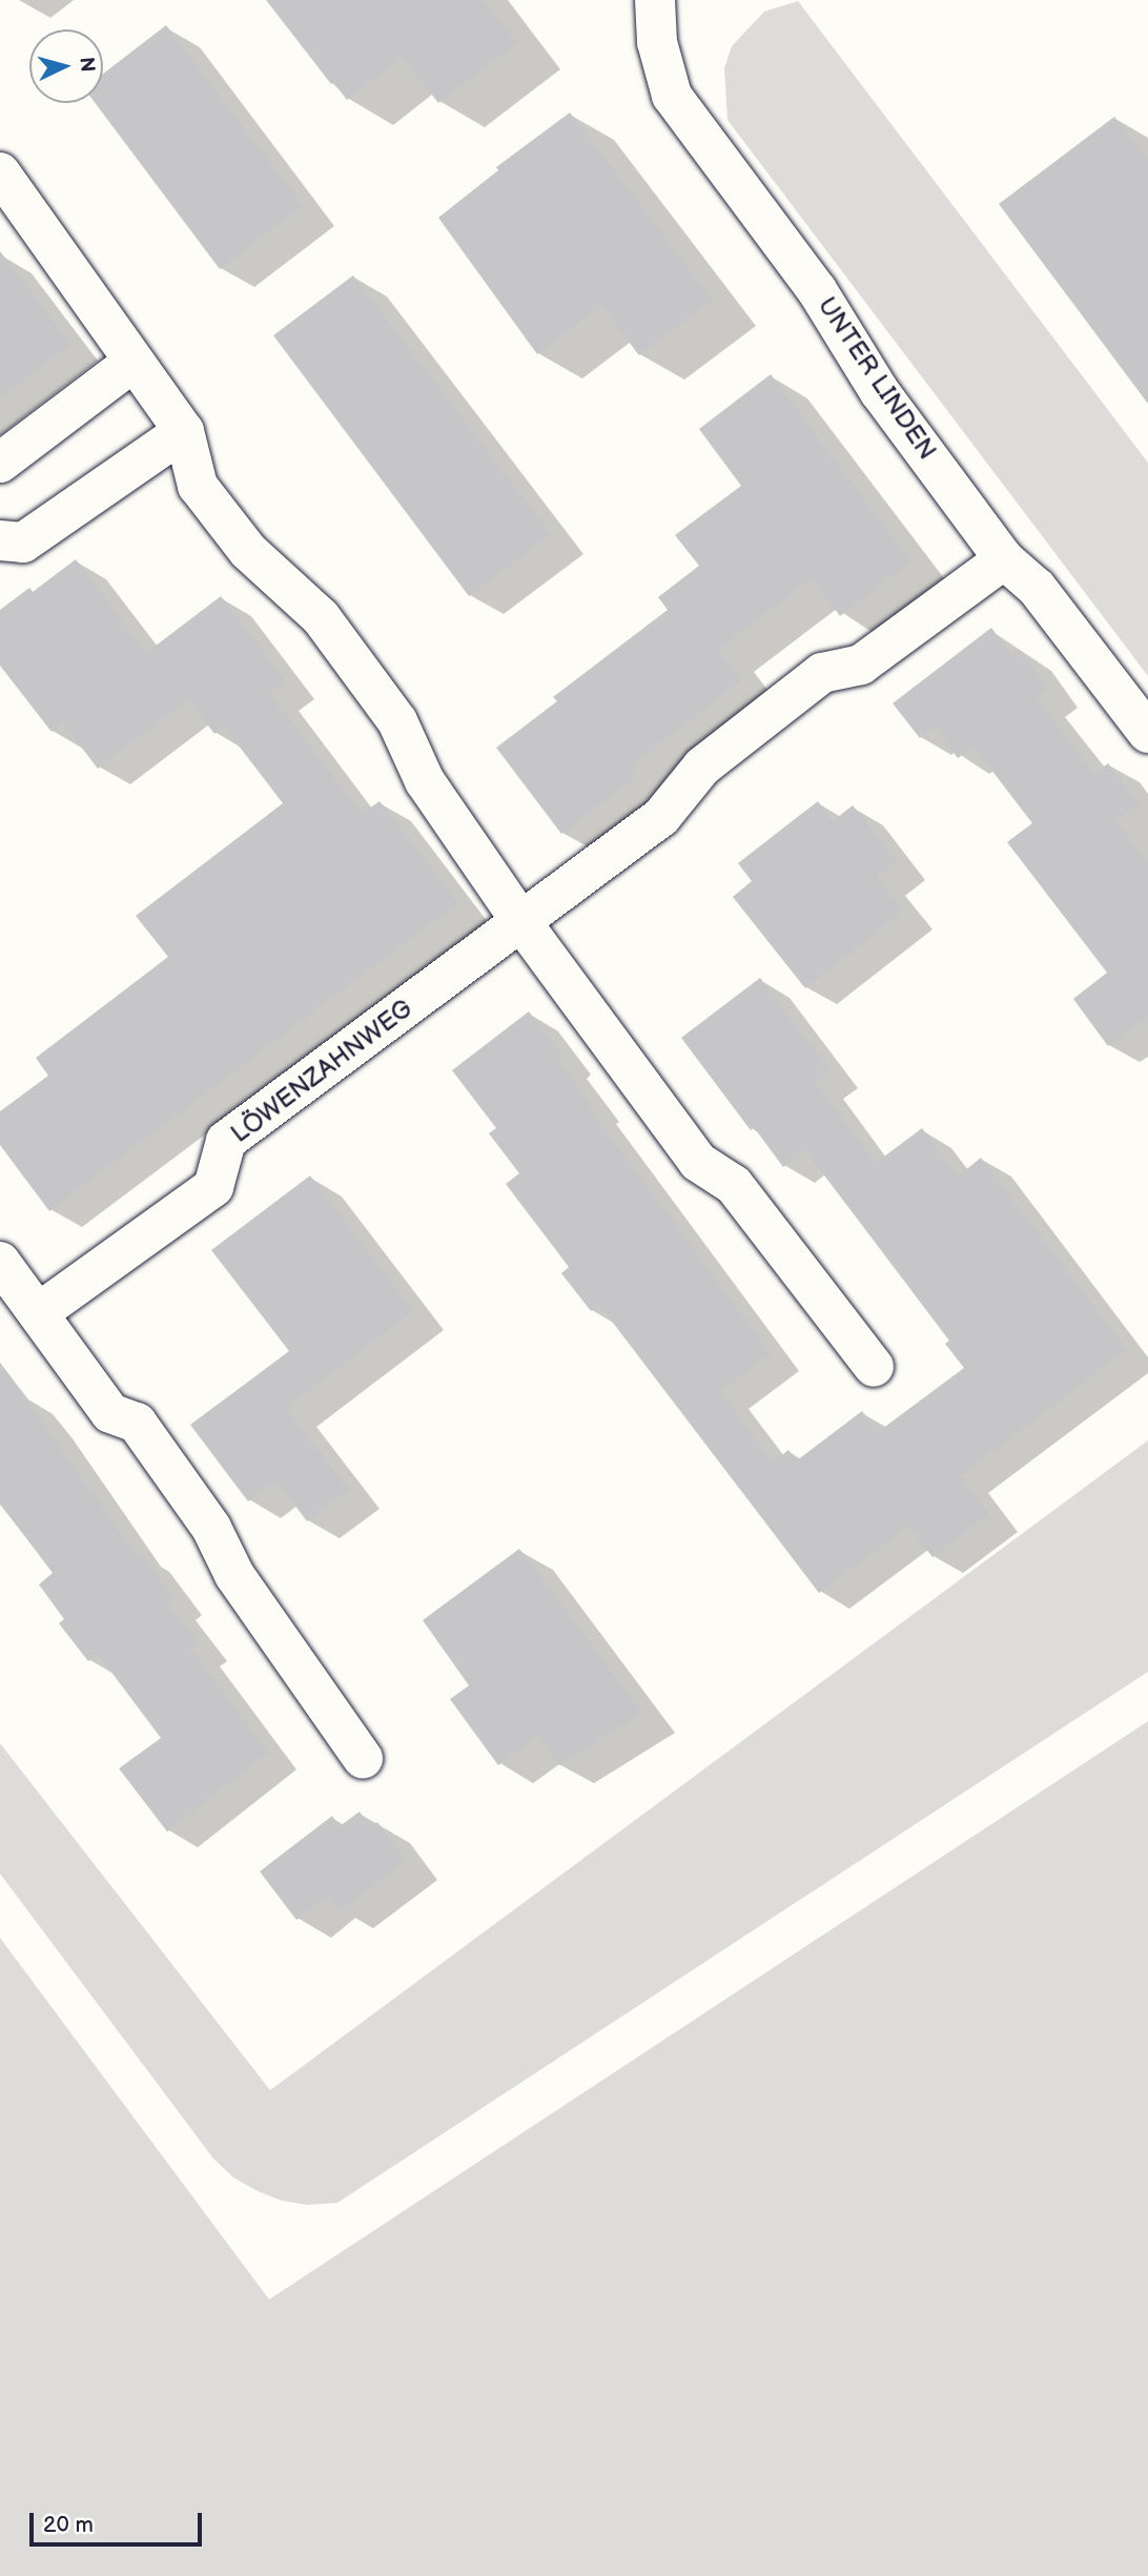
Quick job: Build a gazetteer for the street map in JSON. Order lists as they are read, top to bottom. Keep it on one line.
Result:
{"streets":{"street":["UNTER LINDEN","LÖWENZAHNWEG"]},"crossings":[["UNTER LINDEN","LÖWENZAHNWEG"]],"scale_bar":"20 m","north":"right"}
